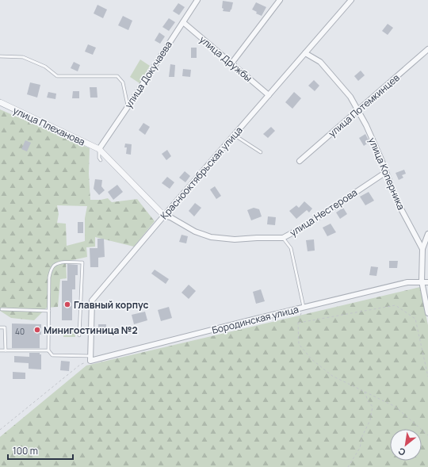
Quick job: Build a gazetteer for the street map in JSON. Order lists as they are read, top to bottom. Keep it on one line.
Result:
{"streets":{"street":["улица Дружбы","улица Докучаева","улица Потемкинцев","улица Плеханова","Краснооктябрьская улица","улица Коперника","улица Нестерова","Бородинская улица"]},"crossings":[["улица Дружбы","улица Докучаева"],["улица Дружбы","Краснооктябрьская улица"],["улица Докучаева","улица Плеханова"],["улица Докучаева","улица Нестерова"],["улица Потемкинцев","улица Коперника"],["улица Плеханова","улица Нестерова"],["Краснооктябрьская улица","улица Коперника"],["Краснооктябрьская улица","улица Нестерова"],["Краснооктябрьская улица","Бородинская улица"],["улица Коперника","улица Нестерова"],["улица Коперника","Бородинская улица"]],"places":["Главный корпус","Минигостиница №2"],"house_numbers":["40"],"scale_bar":"100 m","north":"bottom left"}
